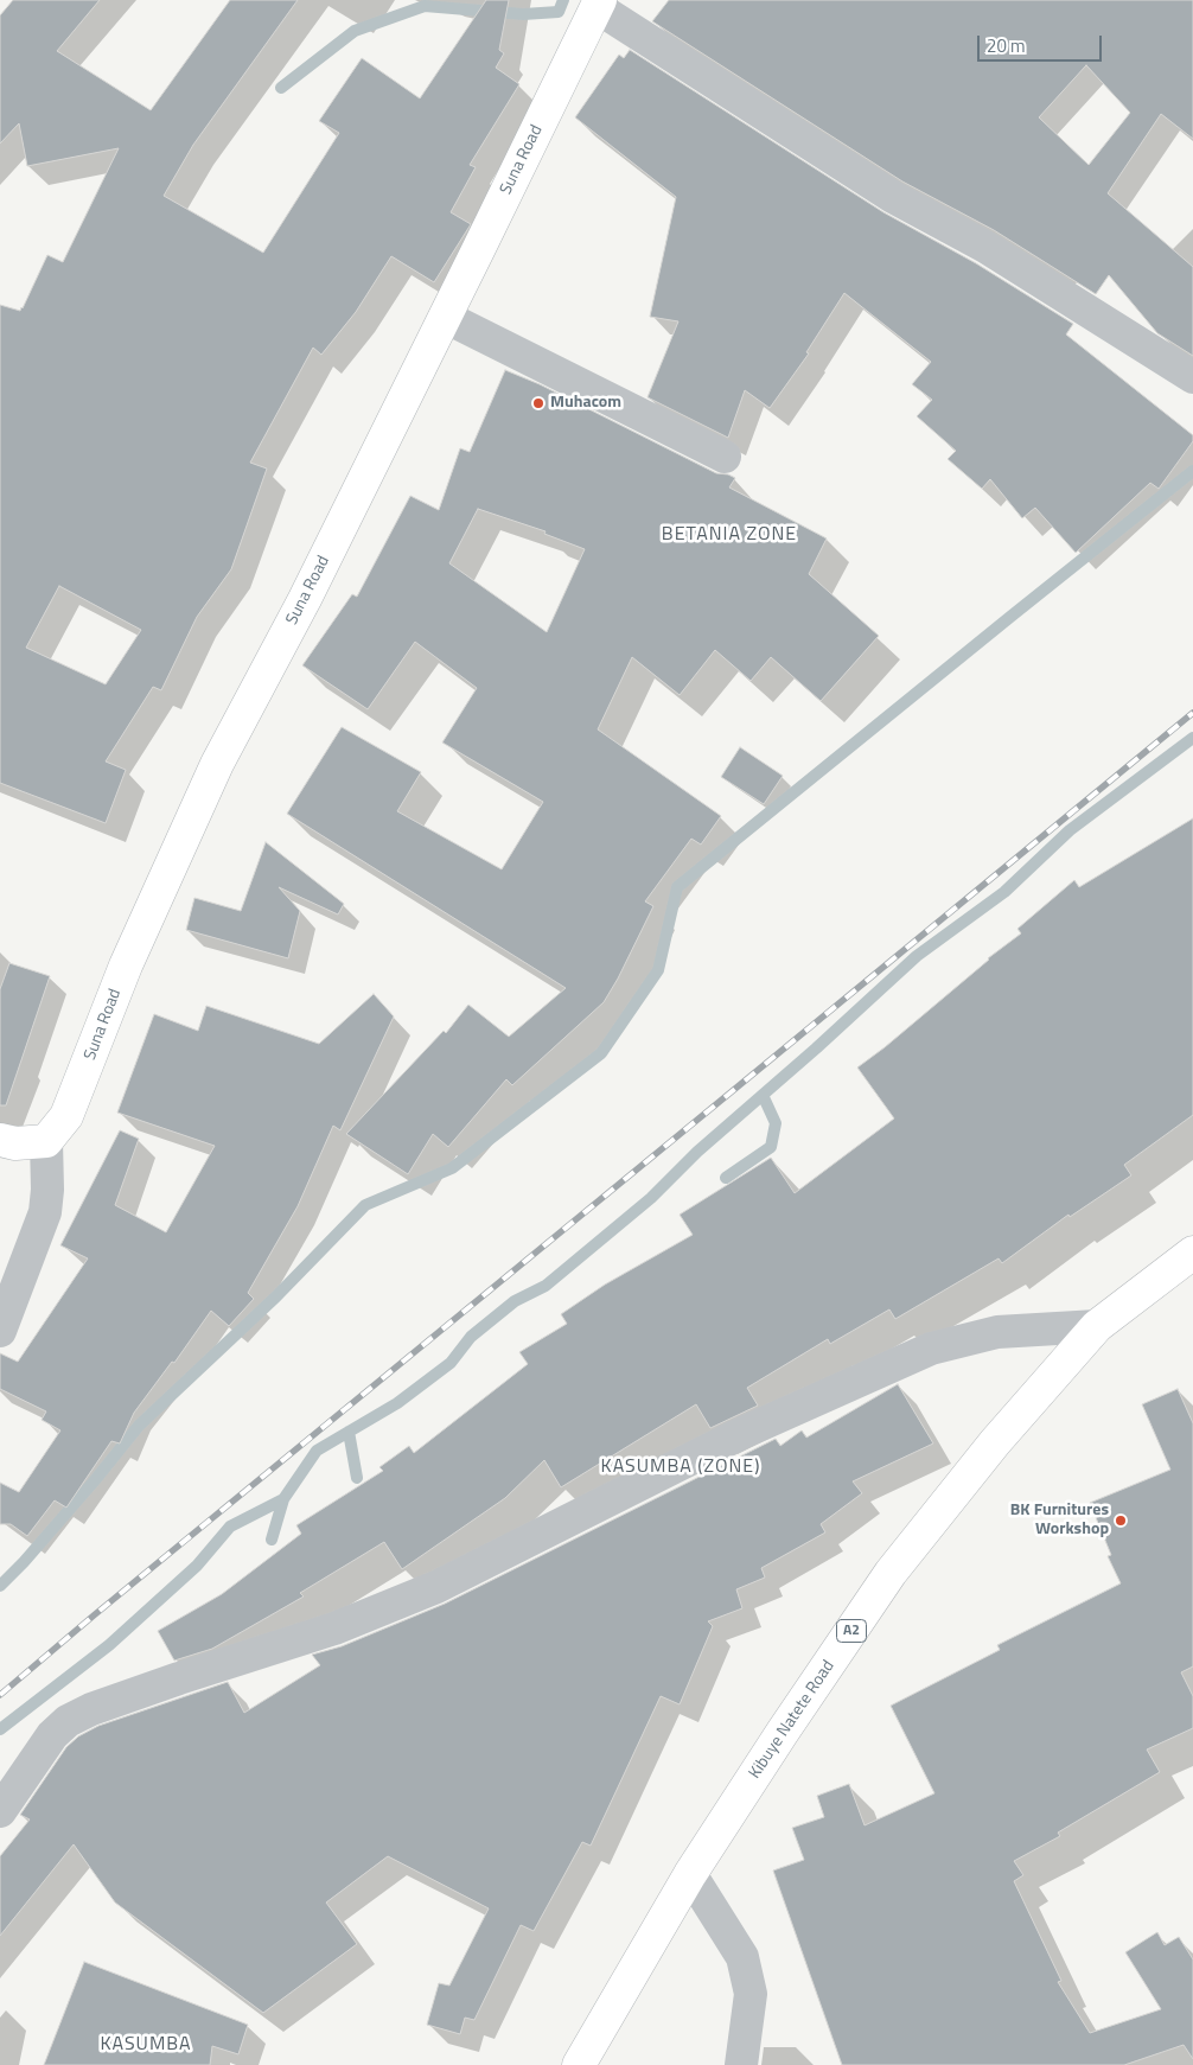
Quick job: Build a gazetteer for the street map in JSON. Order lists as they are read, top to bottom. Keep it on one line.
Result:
{"streets":{"street":["Suna Road","A2","Kibuye Natete Road"]},"districts":["BETANIA ZONE","KASUMBA (ZONE)","KASUMBA"],"places":["Muhacom","BK Furnitures Workshop"],"scale_bar":"20 m"}
